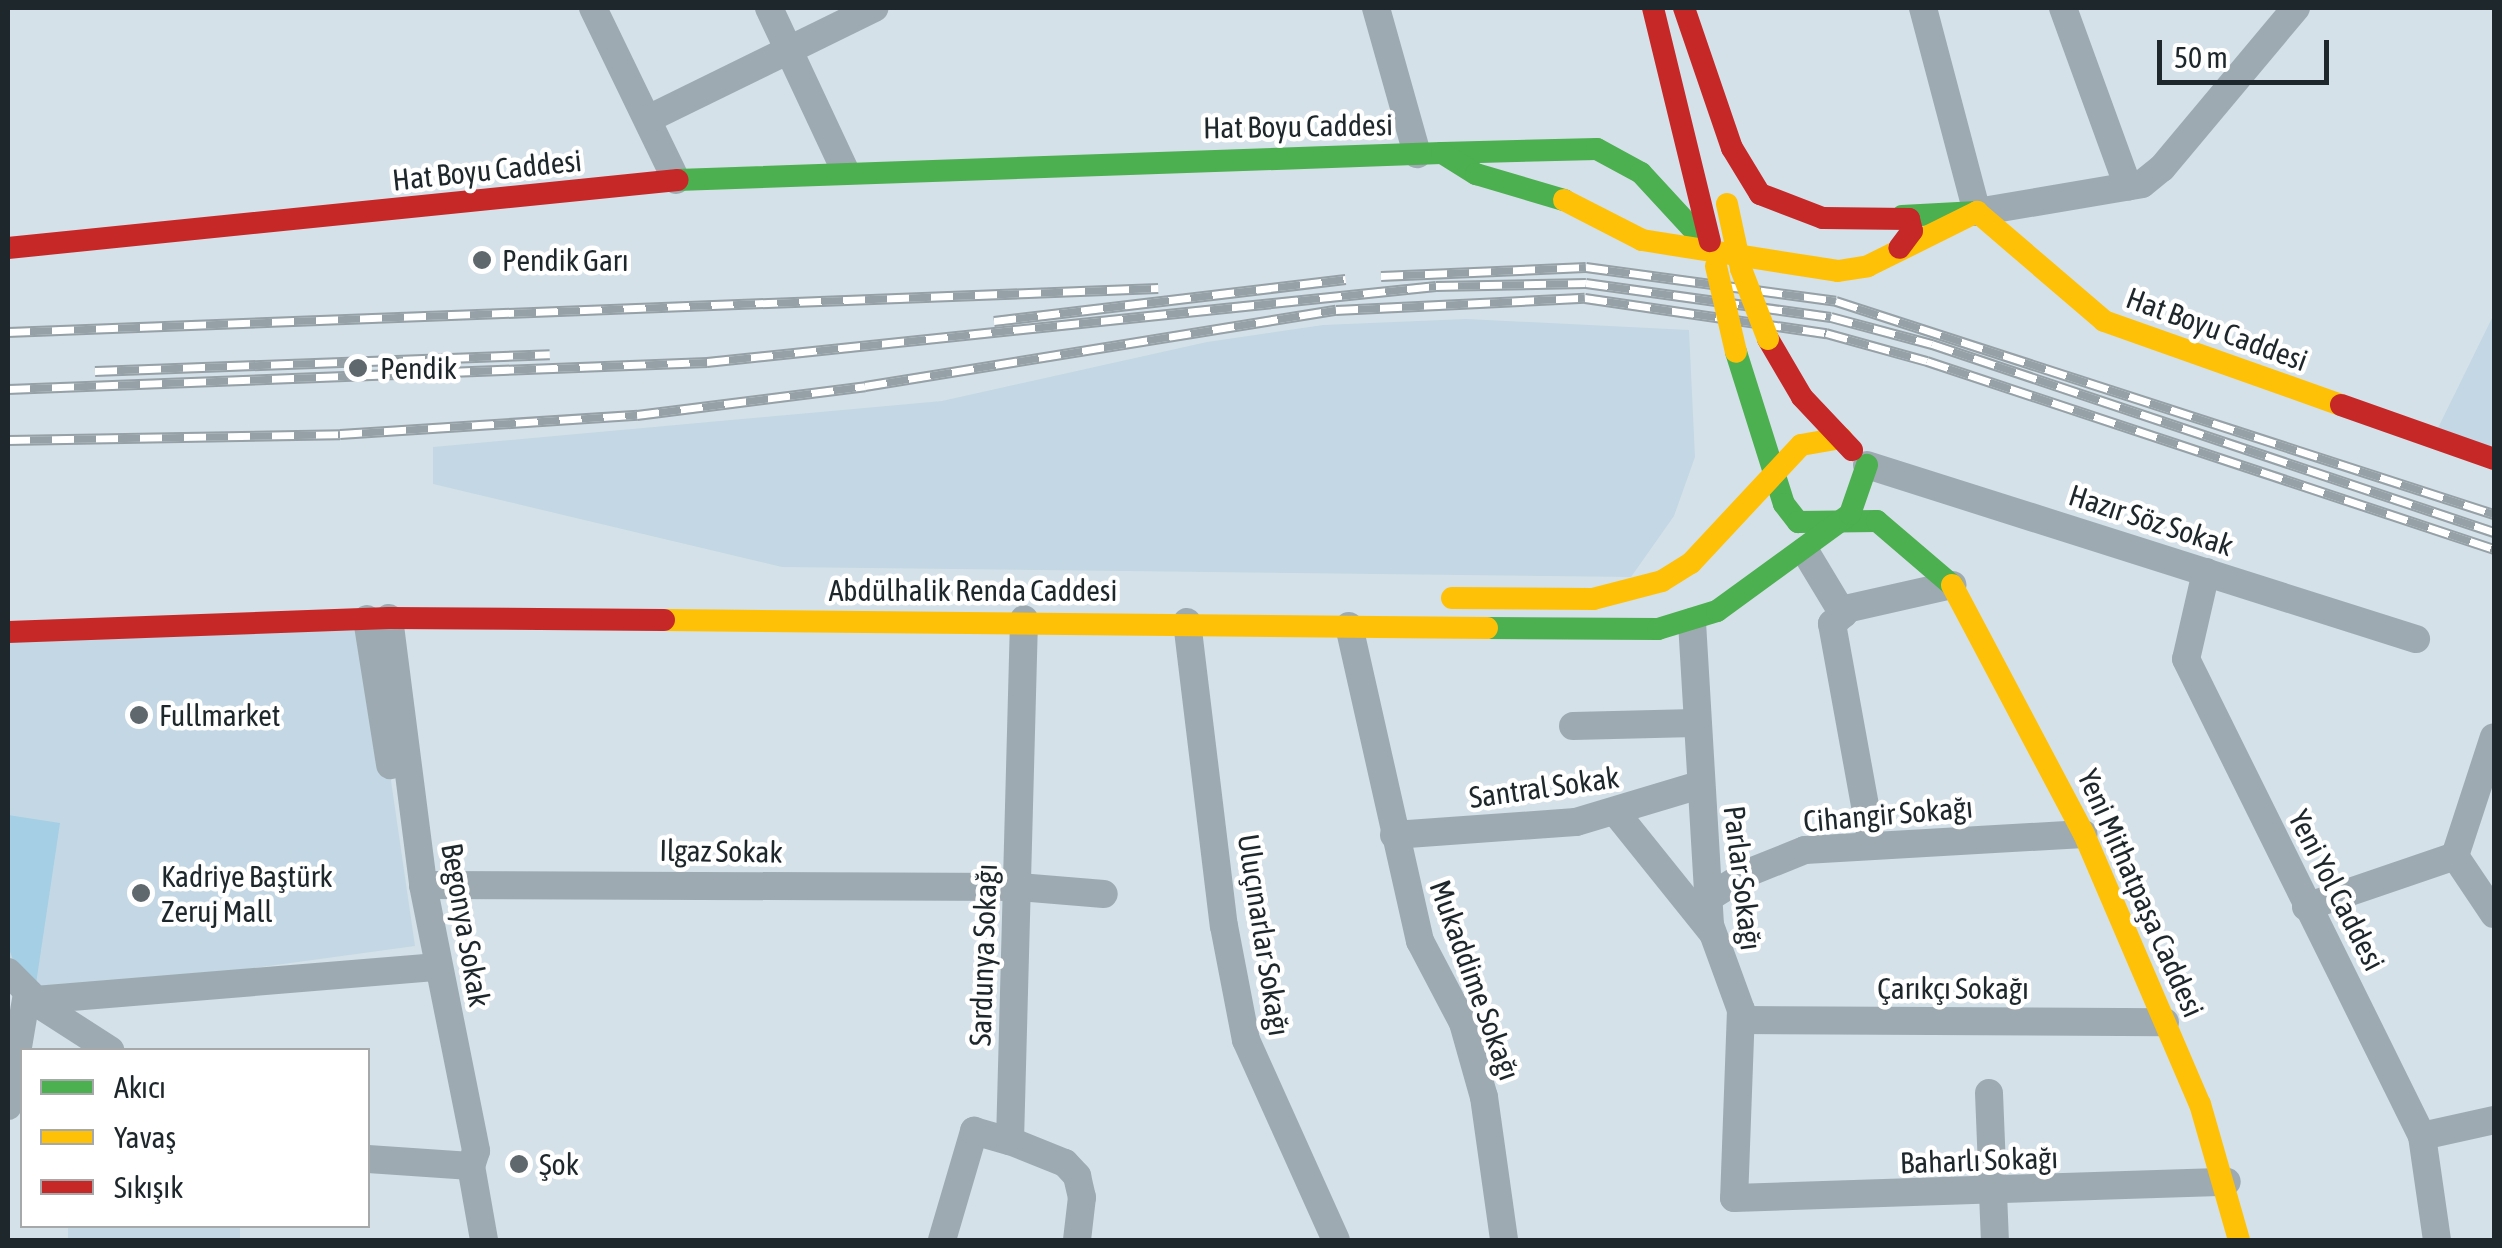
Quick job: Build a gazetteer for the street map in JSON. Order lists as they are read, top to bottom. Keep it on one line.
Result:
{"streets":{"main road":["Hat Boyu Caddesi","Abdülhalik Renda Caddesi","Yeni Mithatpaşa Caddesi"],"street":["Hazır Söz Sokak","Santral Sokak","Cihangir Sokağı","Ilgaz Sokak","Parlar Sokağı","Yeni Yol Caddesi","Begonya Sokak","Uluçınarlar Sokağı","Sardunya Sokağı","Mukaddime Sokağı","Çarıkçı Sokağı","Baharlı Sokağı"]},"crossings":[["Hazır Söz Sokak","Abdülhalik Renda Caddesi"],["Hazır Söz Sokak","Yeni Yol Caddesi"],["Abdülhalik Renda Caddesi","Parlar Sokağı"],["Abdülhalik Renda Caddesi","Begonya Sokak"],["Abdülhalik Renda Caddesi","Uluçınarlar Sokağı"],["Abdülhalik Renda Caddesi","Sardunya Sokağı"],["Abdülhalik Renda Caddesi","Mukaddime Sokağı"],["Santral Sokak","Parlar Sokağı"],["Santral Sokak","Mukaddime Sokağı"],["Cihangir Sokağı","Parlar Sokağı"],["Cihangir Sokağı","Yeni Mithatpaşa Caddesi"],["Ilgaz Sokak","Begonya Sokak"],["Ilgaz Sokak","Sardunya Sokağı"],["Parlar Sokağı","Çarıkçı Sokağı"],["Parlar Sokağı","Baharlı Sokağı"],["Yeni Mithatpaşa Caddesi","Çarıkçı Sokağı"],["Yeni Mithatpaşa Caddesi","Baharlı Sokağı"]],"places":["Pendik Garı","Pendik","Fullmarket","Kadriye Baştürk Zeruj Mall","Şok"],"legend":["Akıcı","Yavaş","Sıkışık"],"scale_bar":"50 m"}
